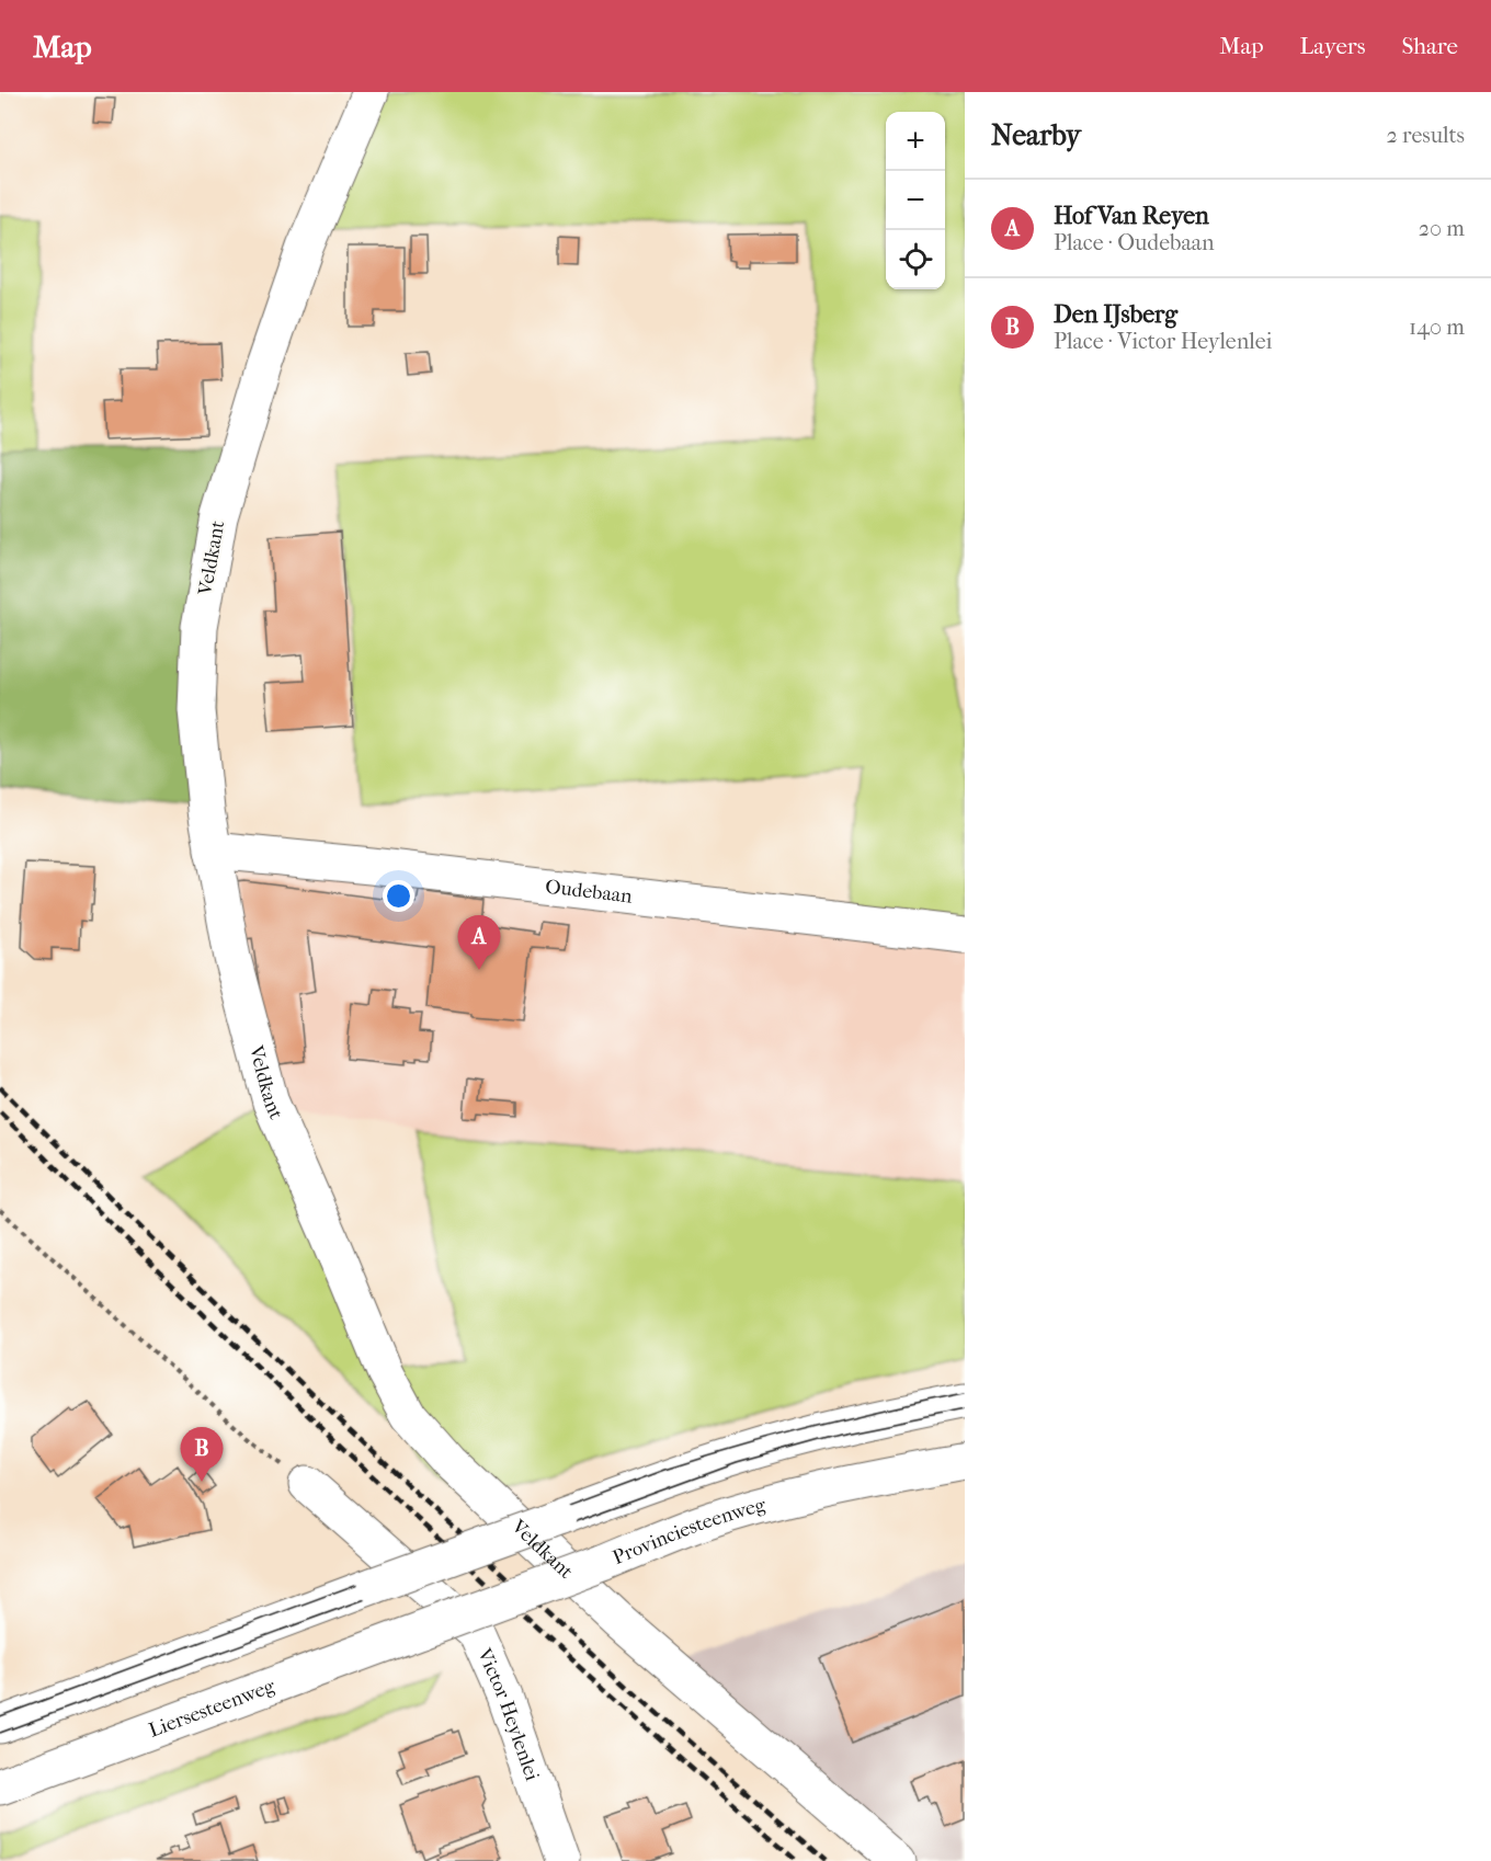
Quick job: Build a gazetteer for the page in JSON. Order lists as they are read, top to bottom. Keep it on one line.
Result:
{"streets":{"street":["Veldkant","Oudebaan","Provinciesteenweg","Liersesteenweg","Victor Heylenlei"]},"crossings":[["Veldkant","Oudebaan"],["Provinciesteenweg","Liersesteenweg"]],"page":{"header":"Map","nav":["Map","Layers","Share"],"heading":["Nearby","2 results"],"map_buttons":["+","−"],"list":[{"mark":"A","name":"Hof Van Reyen","note":"Place · Oudebaan","value":"20 m"},{"mark":"B","name":"Den IJsberg","note":"Place · Victor Heylenlei","value":"140 m"}],"pins":["A","B"]}}
